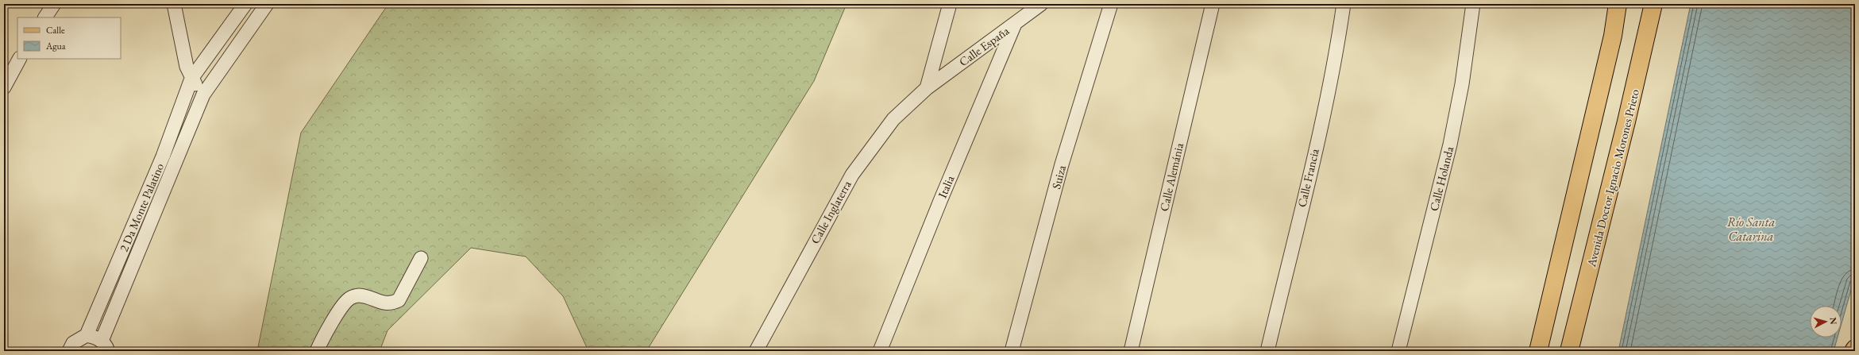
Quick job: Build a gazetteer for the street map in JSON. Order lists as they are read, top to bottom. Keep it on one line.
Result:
{"streets":{"main road":["Avenida Doctor Ignacio Morones Prieto"],"street":["Calle España","Suiza","Calle Alemánia","Calle Francia","Calle Holanda","Italia","2 Da Monte Palatino","Calle Inglaterra"]},"crossings":[["Calle España","Italia"],["Calle España","Calle Inglaterra"]],"water":["Río Santa Catarina"],"legend":["Calle","Agua"],"north":"right"}
